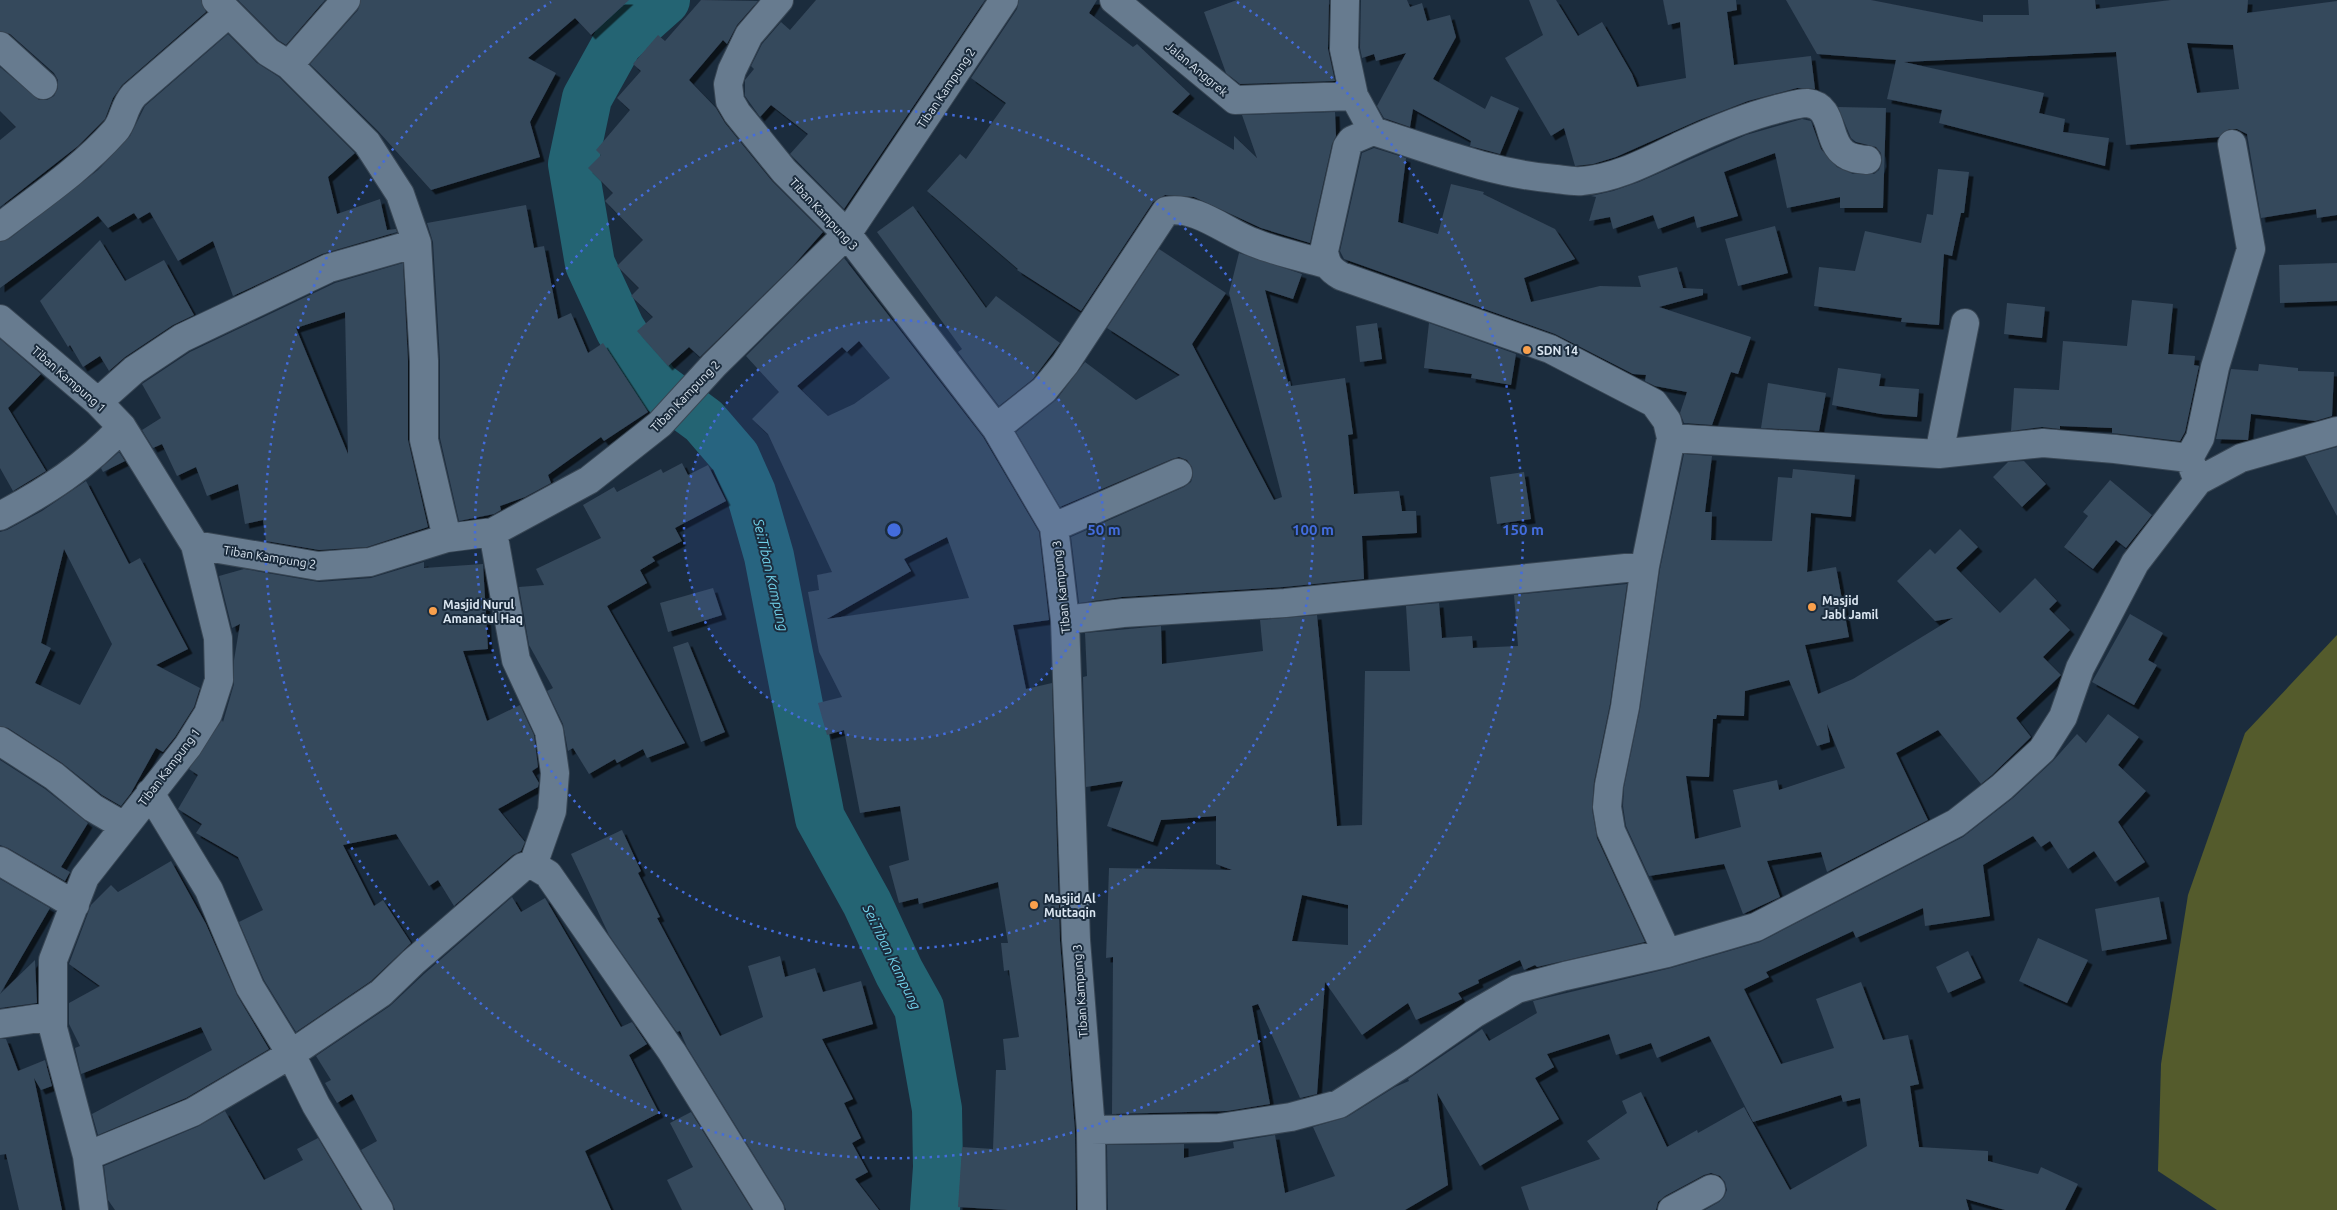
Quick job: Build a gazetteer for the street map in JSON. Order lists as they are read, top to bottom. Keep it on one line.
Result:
{"streets":{"street":["Jalan Anggrek","Tiban Kampung 2","Tiban Kampung 3","Tiban Kampung 1"]},"crossings":[["Tiban Kampung 2","Tiban Kampung 3"],["Tiban Kampung 2","Tiban Kampung 1"]],"water":["Sei.Tiban Kampung"],"places":["SDN 14","Masjid Jabl Jamil","Masjid Nurul Amanatul Haq","Masjid Al Muttaqin"],"rings":["50 m","100 m","150 m"]}
